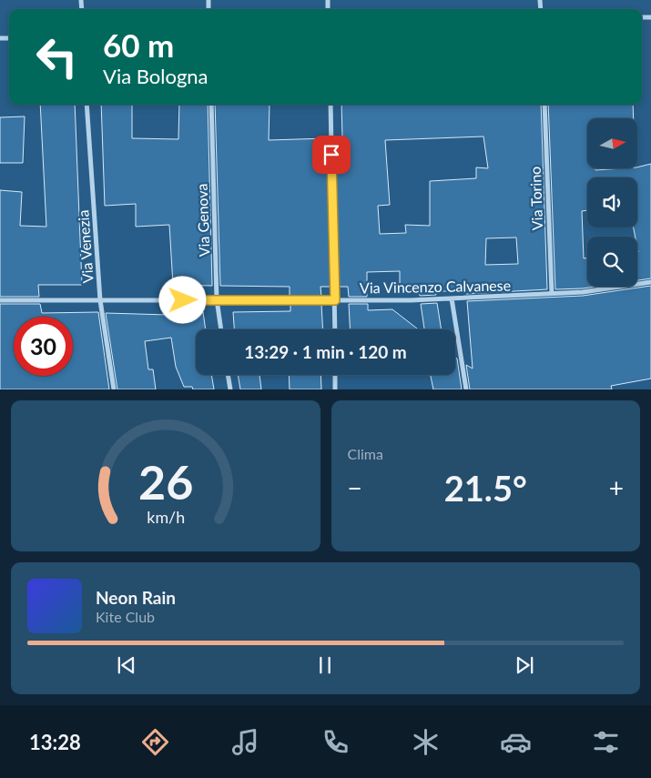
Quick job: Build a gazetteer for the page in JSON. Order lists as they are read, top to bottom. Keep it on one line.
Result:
{"streets":{"street":["Via Torino","Via Genova","Via Venezia","Via Vincenzo Calvanese"]},"crossings":[["Via Torino","Via Vincenzo Calvanese"],["Via Genova","Via Vincenzo Calvanese"],["Via Venezia","Via Vincenzo Calvanese"]],"north":"right","page":{"turn":["60 m","Via Bologna"],"limit":"30","trip":"13:29 · 1 min · 120 m","tile":"Clima","heat":["−","21.5°","+"],"song":["Neon Rain","Kite Club"],"tabs":"13:28","gauge":["26","km/h"]}}
